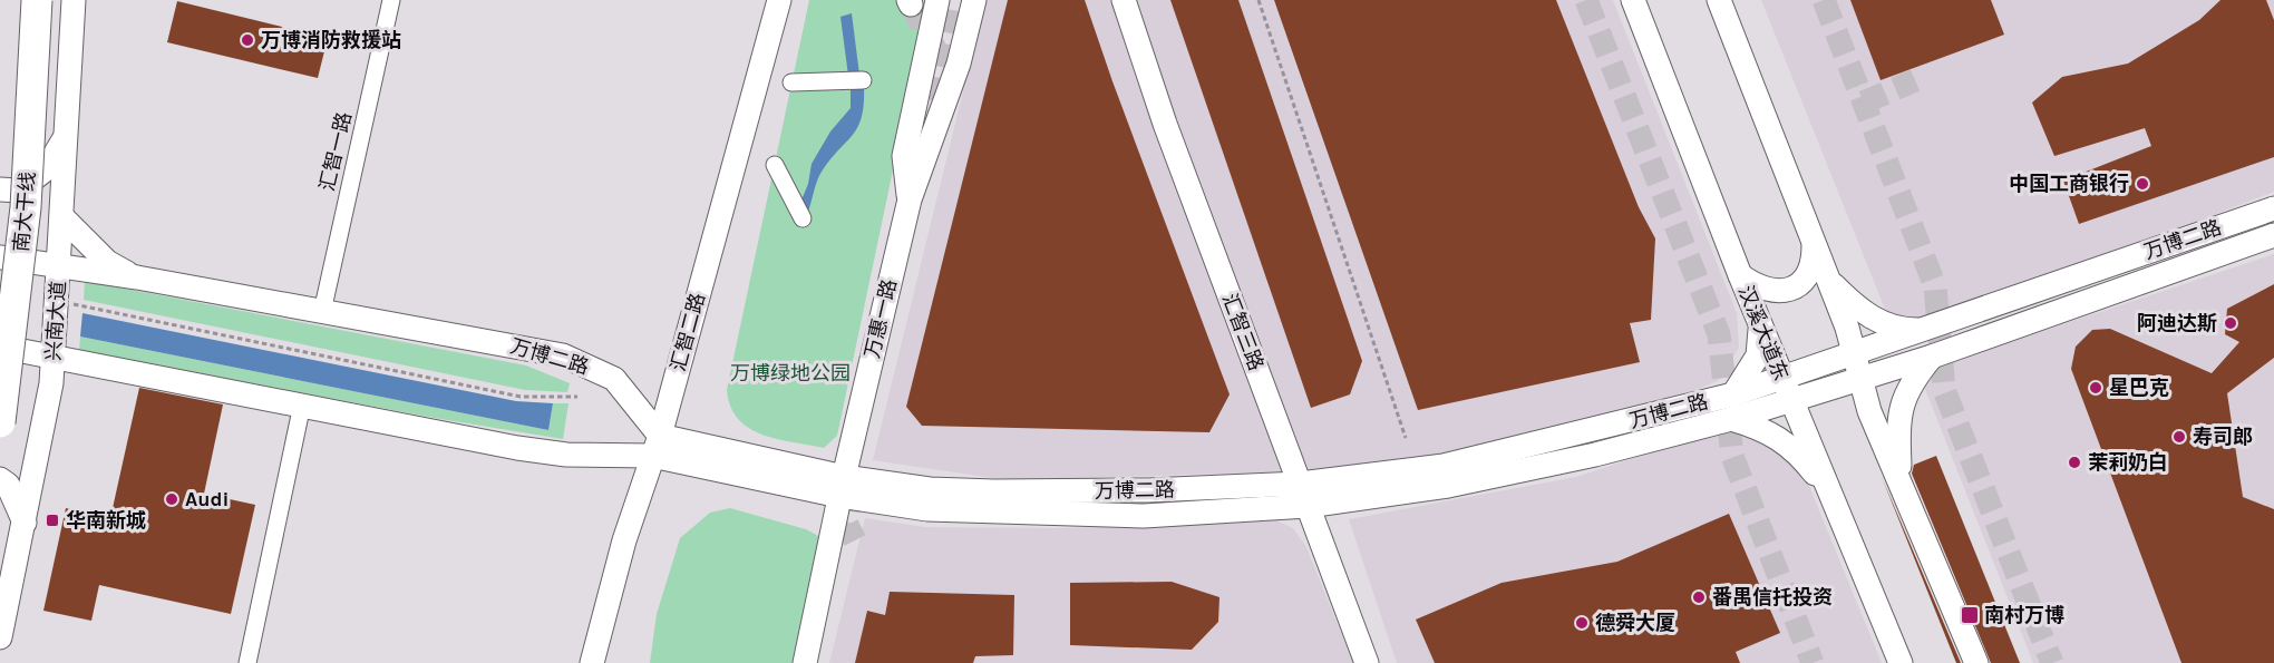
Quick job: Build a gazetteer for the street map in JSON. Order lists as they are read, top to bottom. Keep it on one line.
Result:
{"streets":{"highway":["南大干线"],"street":["汇智一路","万博二路","万惠一路","兴南大道","汇智二路","汇智三路","汉溪大道东"]},"crossings":[["汇智一路","万博二路"],["万博二路","万惠一路"],["万博二路","兴南大道"],["万博二路","汇智二路"],["万博二路","汇智三路"],["万博二路","汉溪大道东"]],"parks":["万博绿地公园"],"places":{"other":["万博消防救援站","中国工商银行","阿迪达斯","星巴克","寿司郎","茉莉奶白","Audi","番禺信托投资","德舜大厦"],"transit":["华南新城","南村万博"]}}
